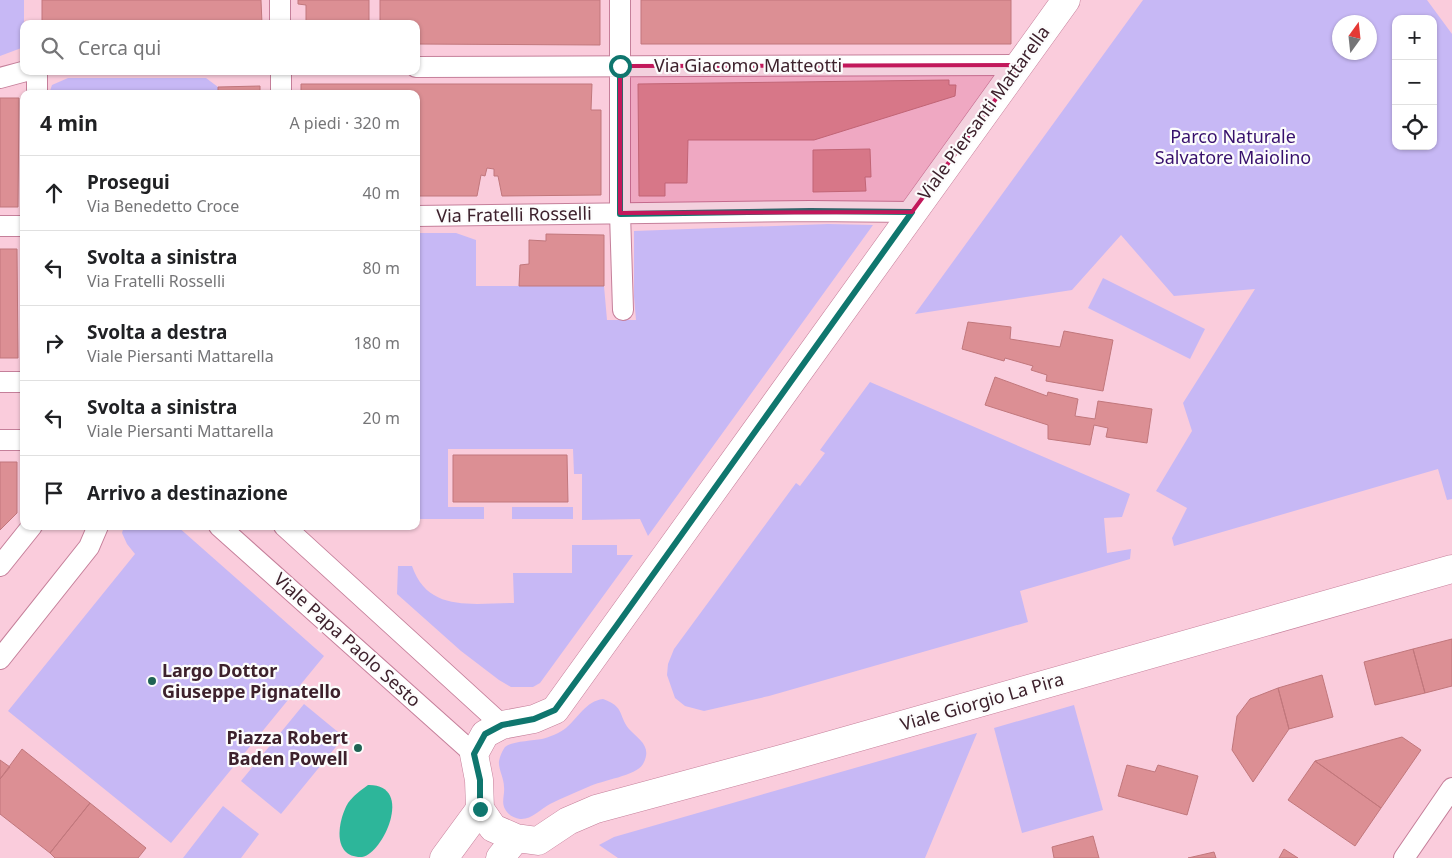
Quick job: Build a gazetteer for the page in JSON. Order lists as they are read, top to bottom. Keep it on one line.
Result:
{"streets":{"street":["Via Giacomo Matteotti","Viale Piersanti Mattarella","Via Fratelli Rosselli","Viale Papa Paolo Sesto","Viale Giorgio La Pira"]},"crossings":[["Via Giacomo Matteotti","Viale Piersanti Mattarella"],["Viale Piersanti Mattarella","Via Fratelli Rosselli"],["Viale Piersanti Mattarella","Viale Papa Paolo Sesto"]],"parks":["Parco Naturale Salvatore Maiolino"],"places":["Largo Dottor Giuseppe Pignatello","Piazza Robert Baden Powell"],"north":"top","page":{"map_buttons":["+","−"],"search":"Cerca qui","heading":["4 min","A piedi · 320 m"],"list":[["Prosegui","Via Benedetto Croce","40 m"],["Svolta a sinistra","Via Fratelli Rosselli","80 m"],["Svolta a destra","Viale Piersanti Mattarella","180 m"],["Svolta a sinistra","Viale Piersanti Mattarella","20 m"],"Arrivo a destinazione"]}}
